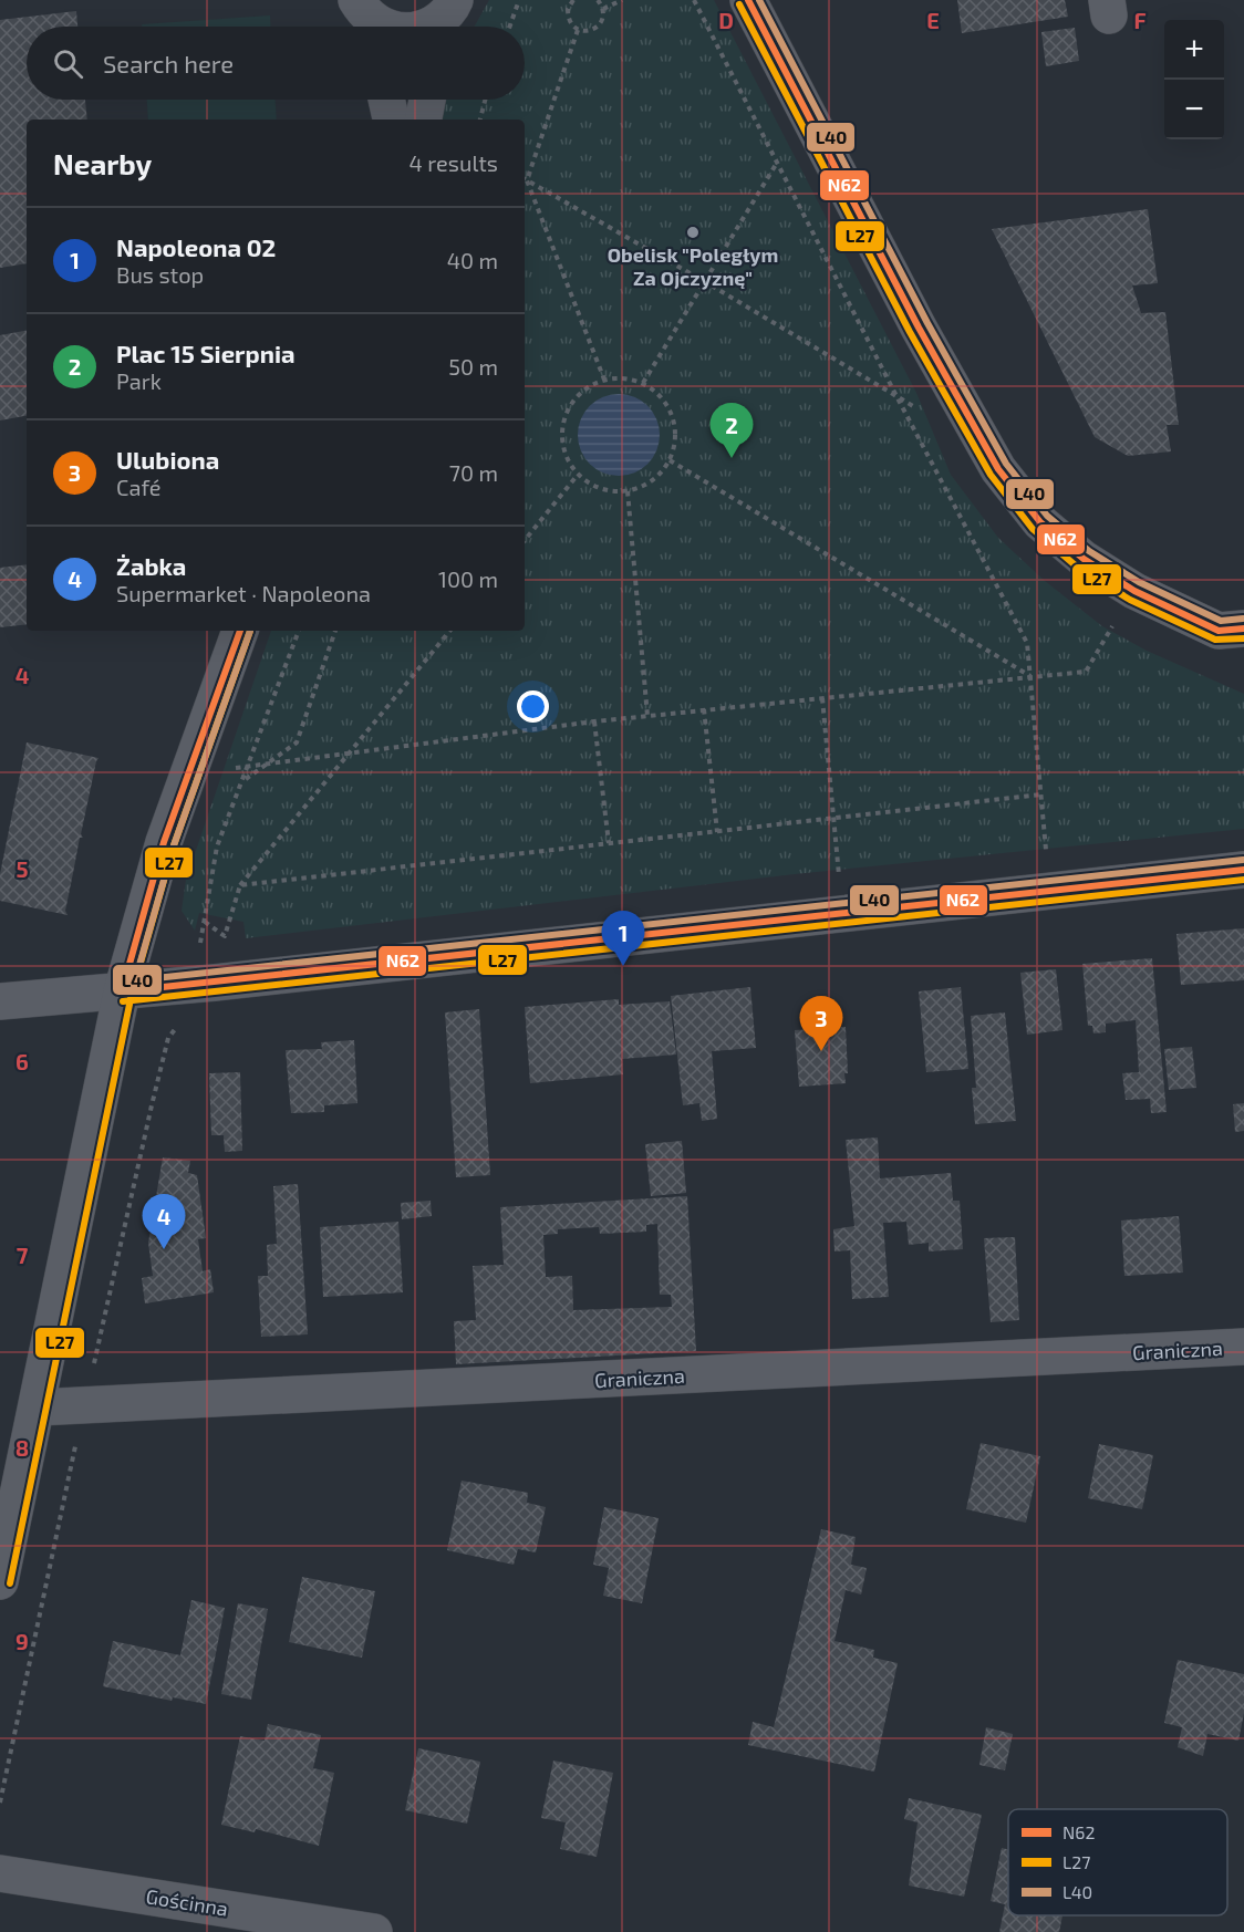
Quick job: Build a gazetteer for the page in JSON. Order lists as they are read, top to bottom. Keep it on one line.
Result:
{"streets":{"street":["Graniczna","Gościnna"]},"places":["Obelisk \"Poległym Za Ojczyznę\""],"lines":["transit line N62","transit line L40","transit line L27"],"legend":["N62","L27","L40"],"page":{"map_buttons":["+","−"],"search":"Search here","heading":["Nearby","4 results"],"list":[{"mark":"1","name":"Napoleona 02","note":"Bus stop","value":"40 m"},{"mark":"2","name":"Plac 15 Sierpnia","note":"Park","value":"50 m"},{"mark":"3","name":"Ulubiona","note":"Café","value":"70 m"},{"mark":"4","name":"Żabka","note":"Supermarket · Napoleona","value":"100 m"}],"pins":["2","1","3","4"]},"grid":{"columns":["D","E","F"],"rows":["4","5","6","7","8","9"]}}
